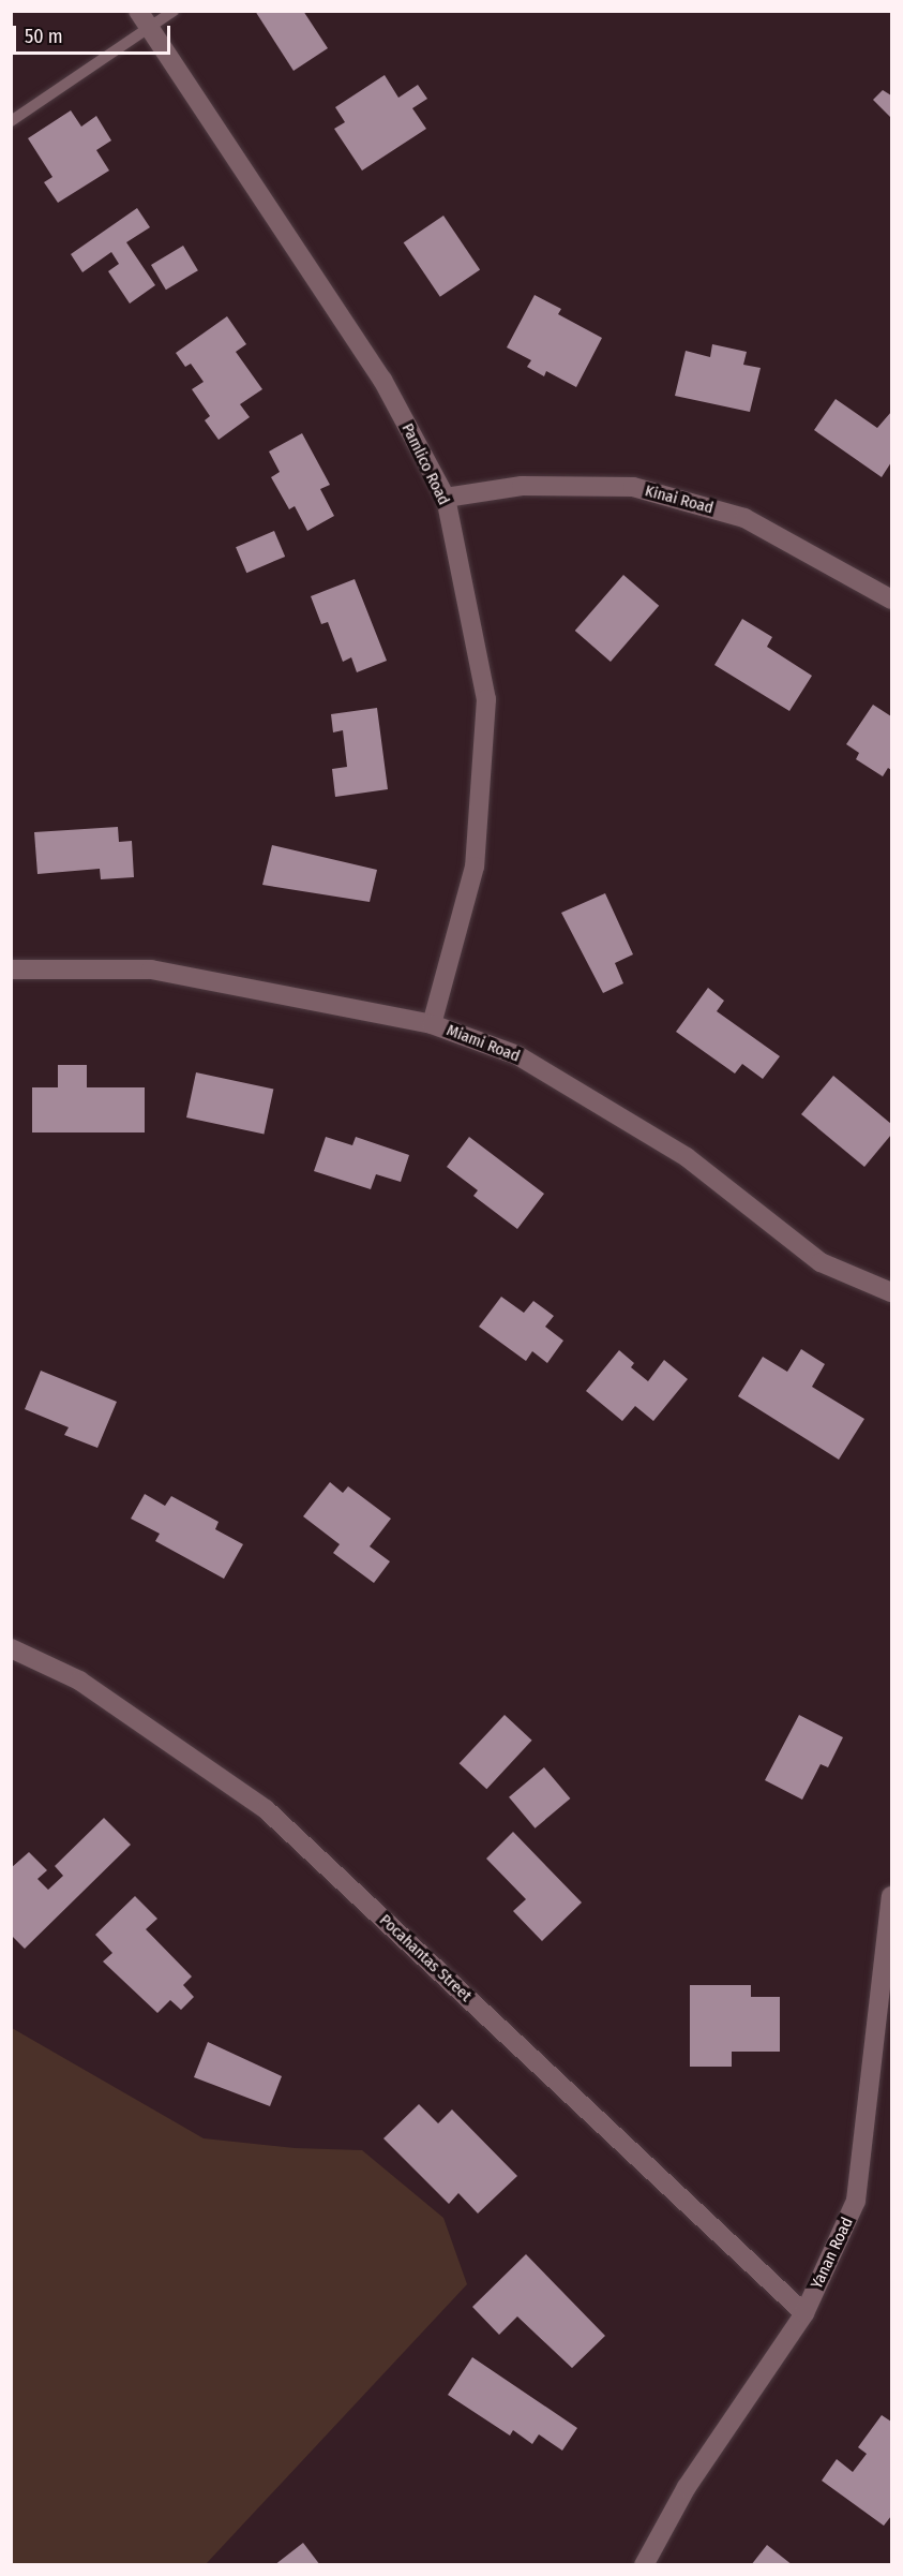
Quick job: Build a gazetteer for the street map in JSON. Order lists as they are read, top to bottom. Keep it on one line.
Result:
{"streets":{"street":["Pamlico Road","Kinai Road","Miami Road","Pocahantas Street","Yanan Road"]},"crossings":[["Pamlico Road","Kinai Road"],["Pamlico Road","Miami Road"],["Pocahantas Street","Yanan Road"]],"scale_bar":"50 m"}
